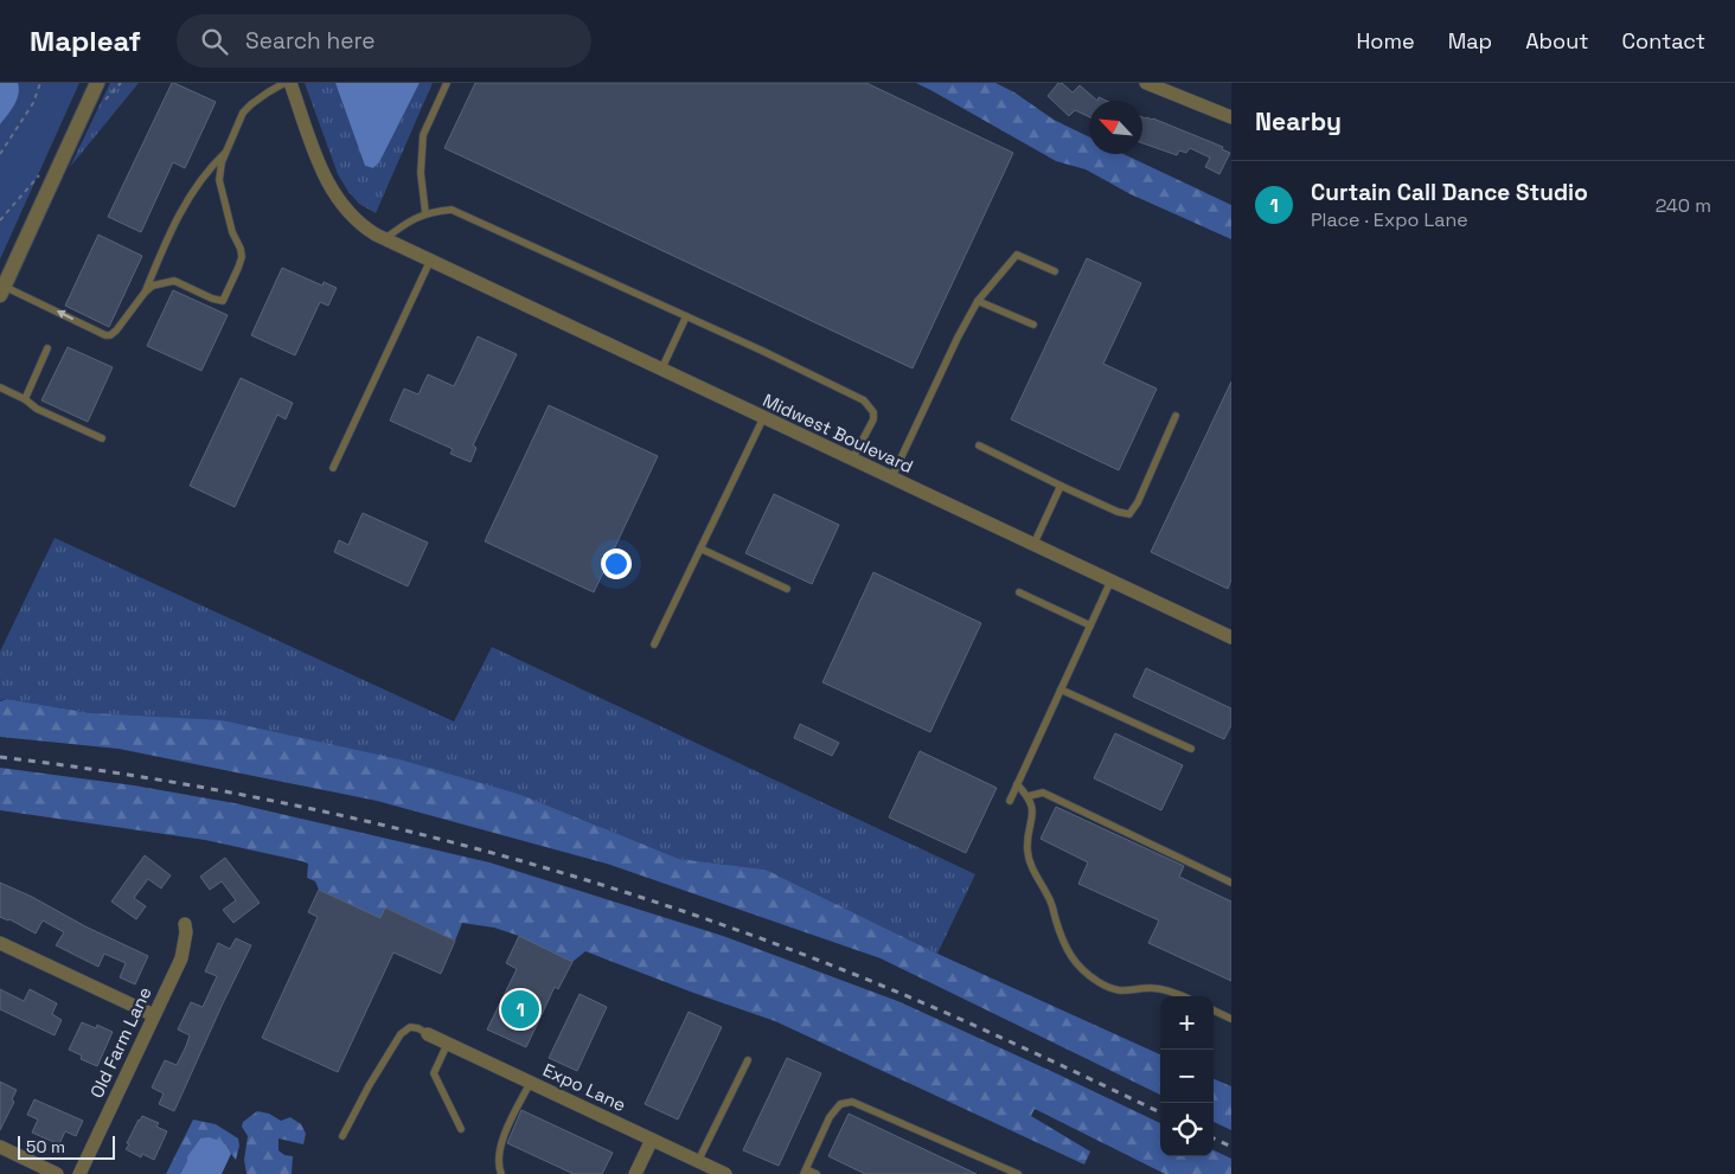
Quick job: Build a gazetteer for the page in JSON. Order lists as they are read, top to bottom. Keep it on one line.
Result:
{"streets":{"street":["Midwest Boulevard","Old Farm Lane","Expo Lane"]},"scale_bar":"50 m","north":"top left","page":{"header":"Mapleaf","search":"Search here","nav":["Home","Map","About","Contact"],"heading":"Nearby","list":[{"mark":"1","name":"Curtain Call Dance Studio","note":"Place · Expo Lane","value":"240 m"}],"pins":"1","map_buttons":["+","−"],"scale":"50 m"}}
